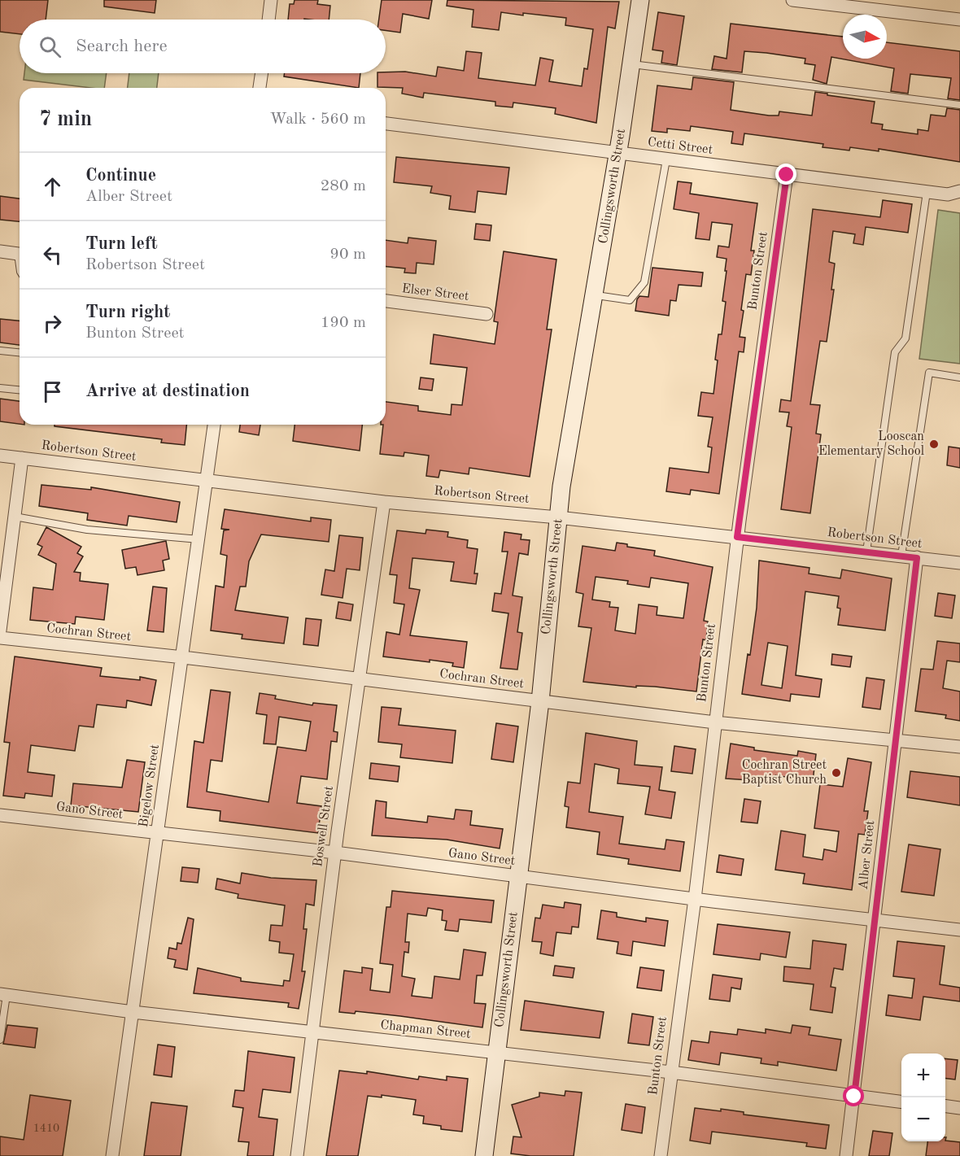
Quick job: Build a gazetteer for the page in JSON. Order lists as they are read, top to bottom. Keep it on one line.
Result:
{"streets":{"main road":["Collingsworth Street"],"street":["Cetti Street","Bunton Street","Elser Street","Robertson Street","Cochran Street","Bigelow Street","Gano Street","Boswell Street","Alber Street","Chapman Street"]},"crossings":[["Cetti Street","Collingsworth Street"],["Cetti Street","Bunton Street"],["Collingsworth Street","Robertson Street"],["Collingsworth Street","Cochran Street"],["Collingsworth Street","Gano Street"],["Collingsworth Street","Chapman Street"],["Bunton Street","Robertson Street"],["Bunton Street","Cochran Street"],["Bunton Street","Gano Street"],["Bunton Street","Chapman Street"],["Robertson Street","Bigelow Street"],["Robertson Street","Boswell Street"],["Robertson Street","Alber Street"],["Cochran Street","Bigelow Street"],["Cochran Street","Boswell Street"],["Cochran Street","Alber Street"],["Bigelow Street","Gano Street"],["Bigelow Street","Chapman Street"],["Gano Street","Boswell Street"],["Gano Street","Alber Street"],["Boswell Street","Chapman Street"],["Alber Street","Chapman Street"]],"places":["Looscan Elementary School","Cochran Street Baptist Church"],"house_numbers":["1410"],"north":"right","page":{"search":"Search here","heading":["7 min","Walk · 560 m"],"list":[["Continue","Alber Street","280 m"],["Turn left","Robertson Street","90 m"],["Turn right","Bunton Street","190 m"],"Arrive at destination"],"map_buttons":["+","−"]}}
